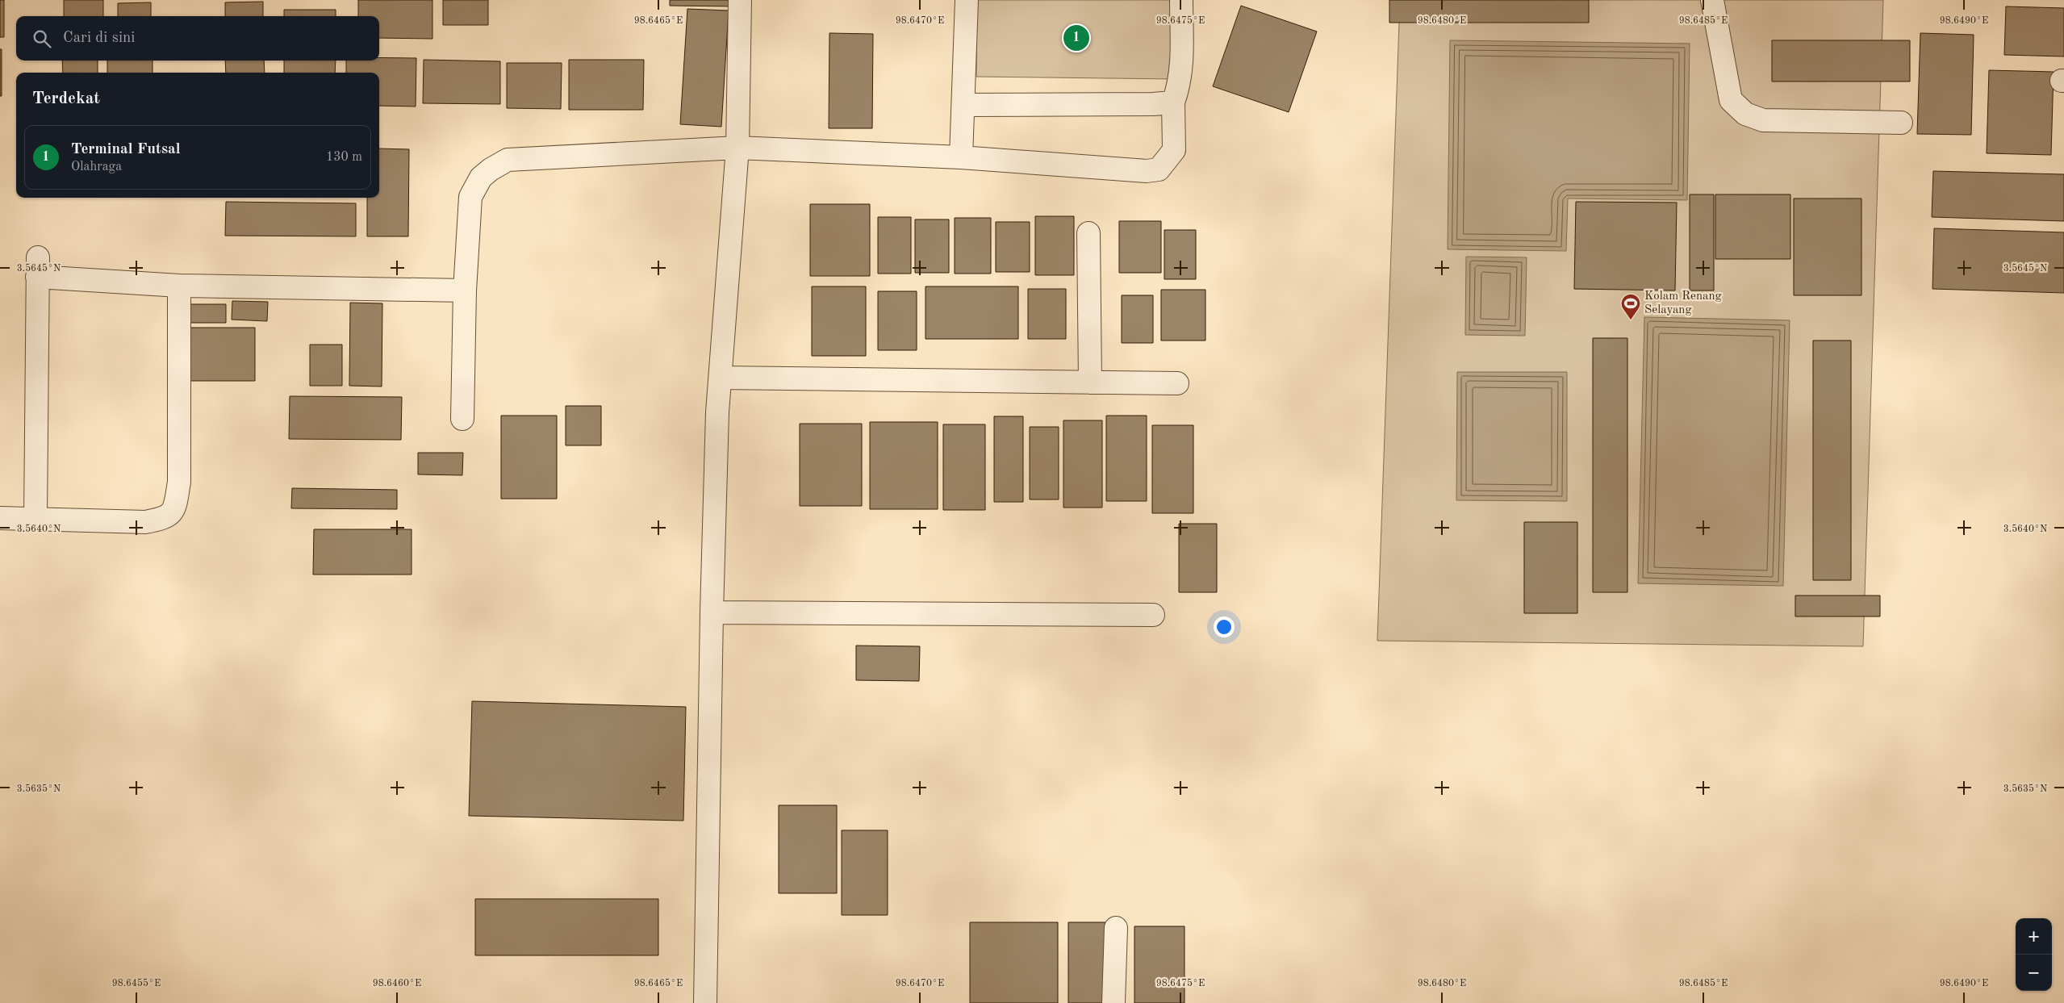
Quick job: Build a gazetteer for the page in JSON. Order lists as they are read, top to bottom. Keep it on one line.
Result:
{"places":{"sports":["Kolam Renang Selayang"]},"page":{"search":"Cari di sini","pins":"1","heading":"Terdekat","list":[{"mark":"1","name":"Terminal Futsal","note":"Olahraga","value":"130 m"}],"map_buttons":["+","−"]},"coordinates":["98.6465°E","98.6470°E","98.6475°E","98.6480°E","98.6485°E","98.6490°E","3.5645°N","3.5640°N","3.5635°N","98.6455°E","98.6460°E"]}
